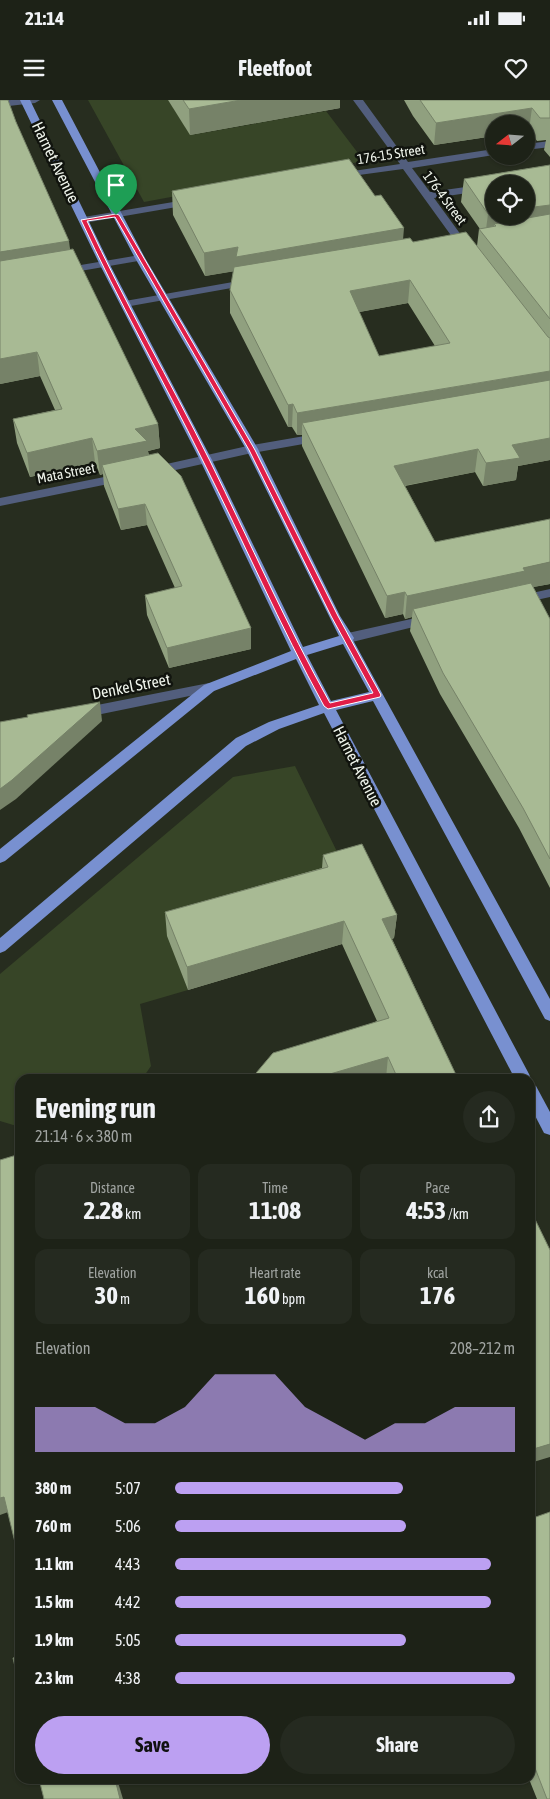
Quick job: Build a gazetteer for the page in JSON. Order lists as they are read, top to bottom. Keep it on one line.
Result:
{"streets":{"main road":["Harnet Avenue"],"street":["176-15 Street","176-4 Street","Mata Street","Denkel Street"]},"crossings":[["176-15 Street","176-4 Street"],["Harnet Avenue","Mata Street"]],"north":"left","page":{"status":"21:14","header":"Fleetfoot","heading":["Evening run","21:14 · 6 × 380 m"],"stats":[["Distance","2.28 km"],["Time","11:08"],["Pace","4:53 /km"],["Elevation","30 m"],["Heart rate","160 bpm"],["kcal","176"]],"chart":["Elevation","208–212 m"],"list":[{"name":"380 m","note":"5:07"},{"name":"760 m","note":"5:06"},{"name":"1.1 km","note":"4:43"},{"name":"1.5 km","note":"4:42"},{"name":"1.9 km","note":"5:05"},{"name":"2.3 km","note":"4:38"}],"buttons":["Save","Share"]}}
